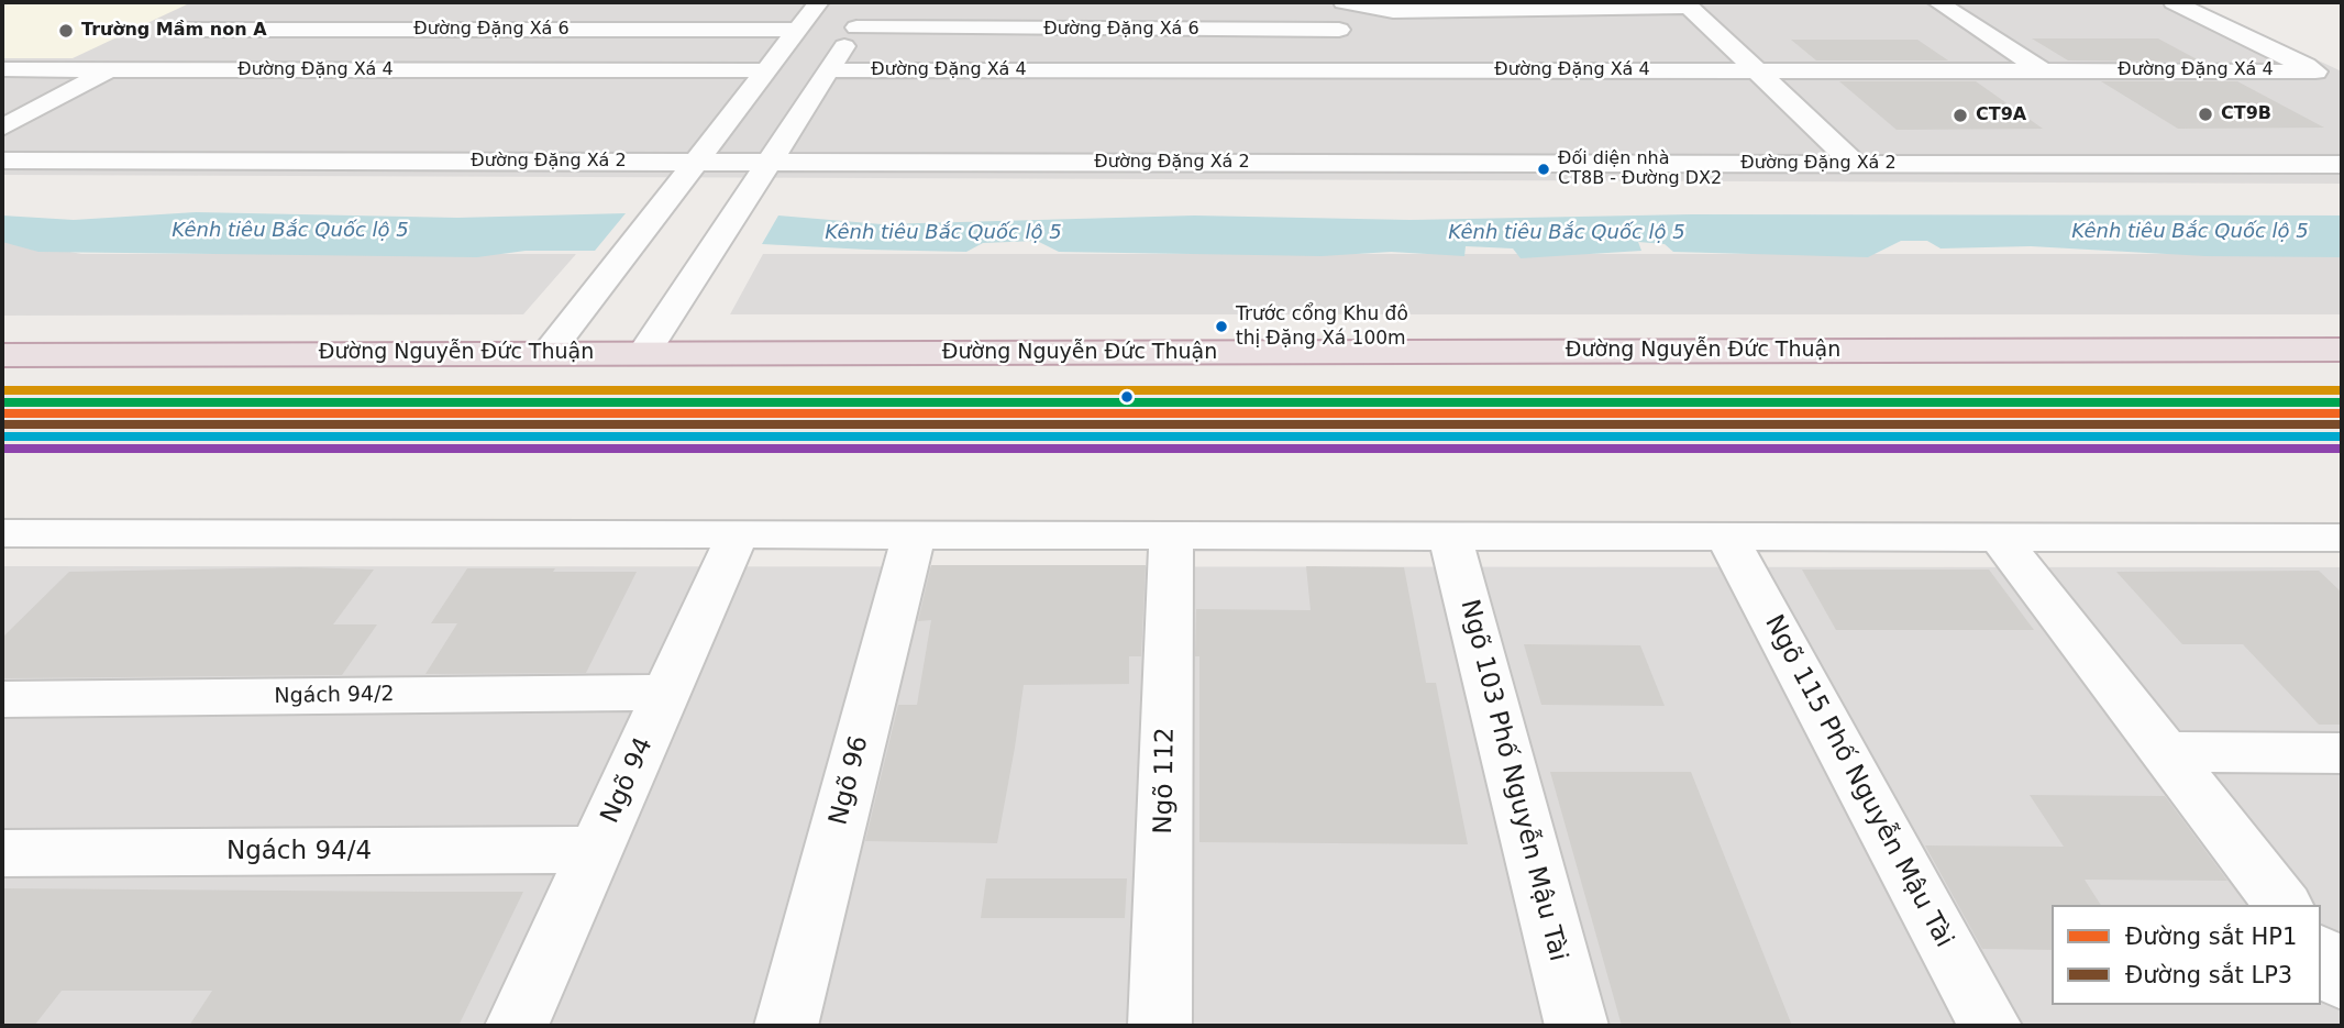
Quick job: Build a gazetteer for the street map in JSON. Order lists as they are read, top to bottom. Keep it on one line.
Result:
{"streets":{"highway":["Đường Nguyễn Đức Thuận"],"street":["Đường Đặng Xá 6","Đường Đặng Xá 4","Đường Đặng Xá 2","Ngách 94/2","Ngõ 94","Ngõ 96","Ngõ 112","Ngõ 103 Phố Nguyễn Mậu Tài","Ngõ 115 Phố Nguyễn Mậu Tài","Ngách 94/4"]},"crossings":[["Ngách 94/2","Ngõ 94"],["Ngõ 94","Ngách 94/4"]],"water":["Kênh tiêu Bắc Quốc lộ 5"],"places":["Trường Mầm non A","CT9B","CT9A","Đối diện nhà CT8B - Đường DX2","Trước cổng Khu đô thị Đặng Xá 100m"],"lines":["rail line HP1","rail line LP3"],"legend":["Đường sắt HP1","Đường sắt LP3"]}
